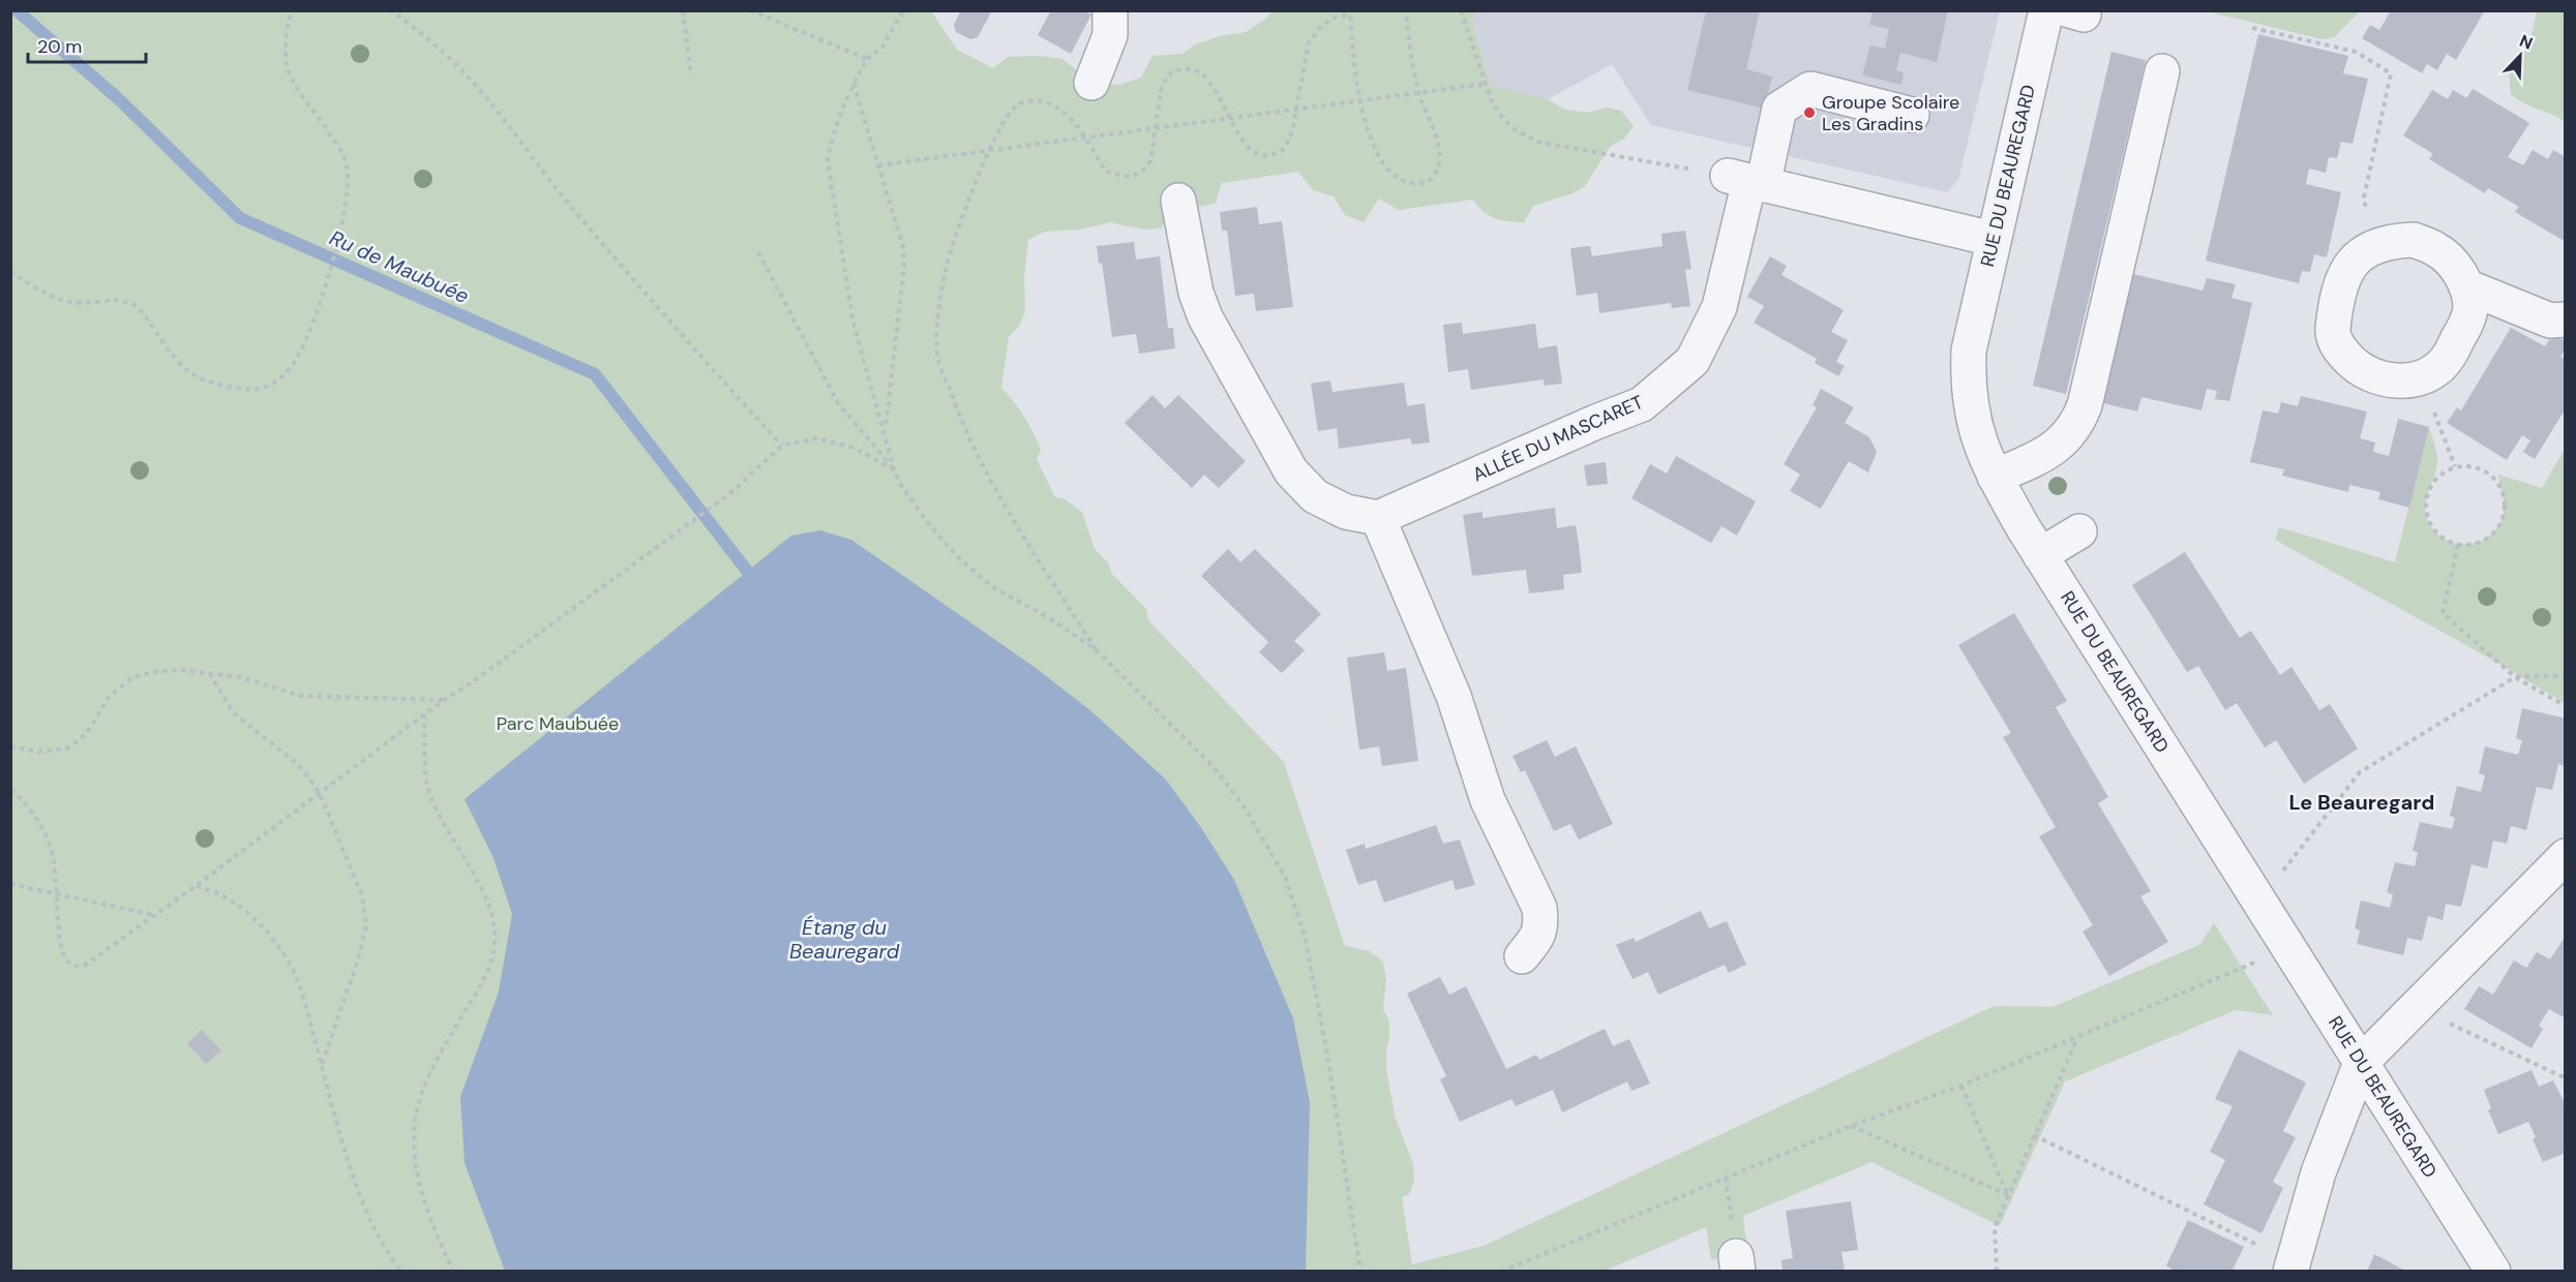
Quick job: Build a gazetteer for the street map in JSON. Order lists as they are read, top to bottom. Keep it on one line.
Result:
{"streets":{"street":["RUE DU BEAUREGARD","ALLÉE DU MASCARET"]},"districts":["Le Beauregard"],"water":["Ru de Maubuée","Étang du Beauregard"],"parks":["Parc Maubuée"],"places":["Groupe Scolaire Les Gradins"],"scale_bar":"20 m","north":"top right"}
